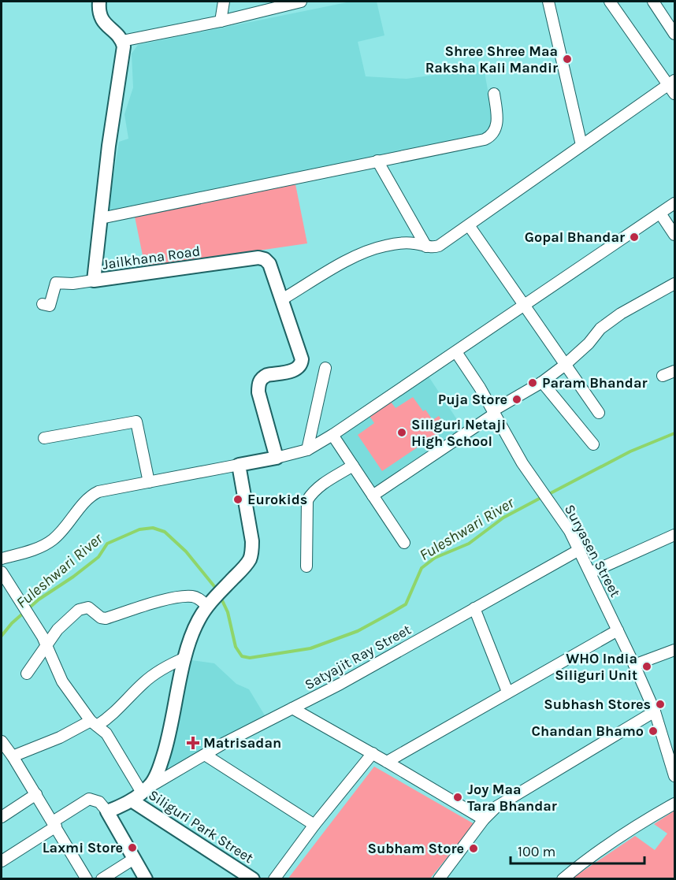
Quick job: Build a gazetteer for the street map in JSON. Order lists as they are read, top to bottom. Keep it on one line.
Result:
{"streets":{"street":["Jailkhana Road","Suryasen Street","Satyajit Ray Street","Siliguri Park Street"]},"crossings":[["Suryasen Street","Satyajit Ray Street"],["Satyajit Ray Street","Siliguri Park Street"]],"water":["Fuleshwari River"],"places":{"other":["Shree Shree Maa Raksha Kali Mandir","Gopal Bhandar","Param Bhandar","Puja Store","Siliguri Netaji High School","Eurokids","WHO India Siliguri Unit","Subhash Stores","Chandan Bhamo","Joy Maa Tara Bhandar","Laxmi Store","Subham Store"],"health":["Matrisadan"]},"scale_bar":"100 m"}
